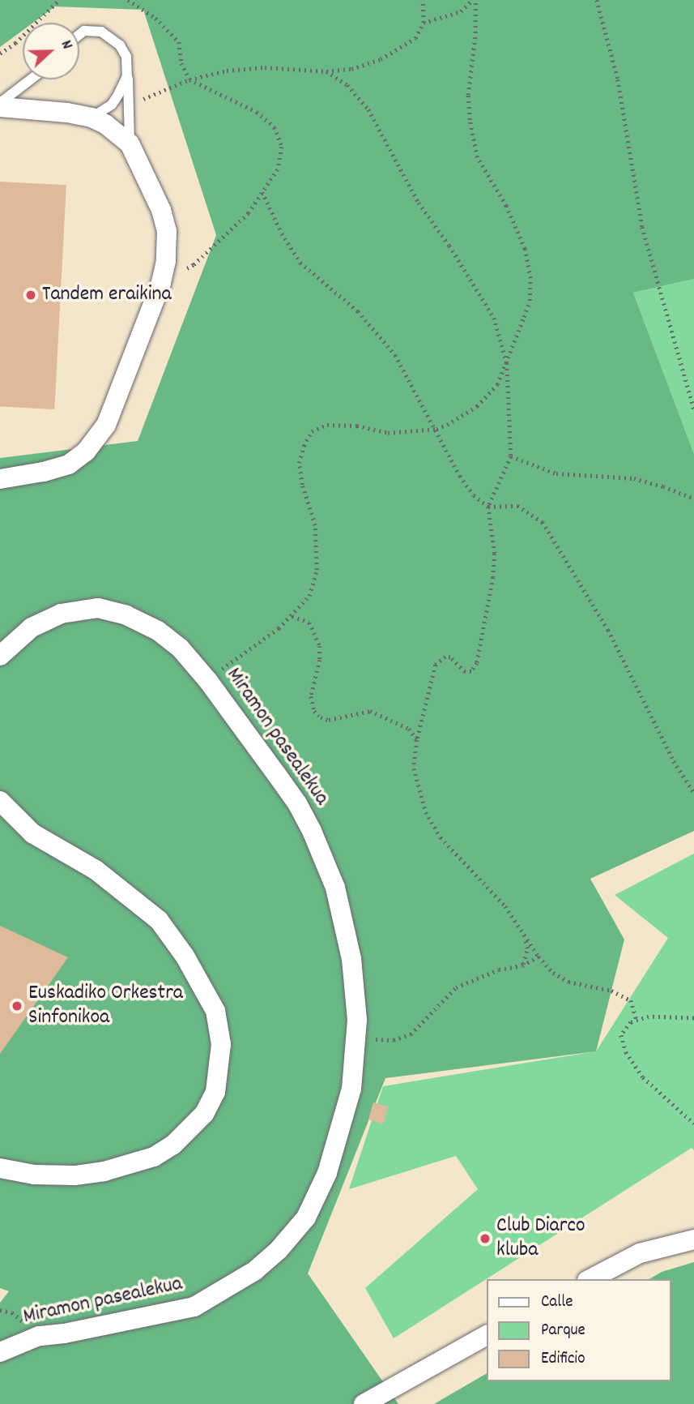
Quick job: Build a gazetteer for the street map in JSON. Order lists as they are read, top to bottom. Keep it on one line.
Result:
{"streets":{"street":["Miramon pasealekua"]},"places":["Tandem eraikina","Euskadiko Orkestra Sinfonikoa","Club Diarco kluba"],"legend":["Calle","Parque","Edificio"],"north":"right"}
